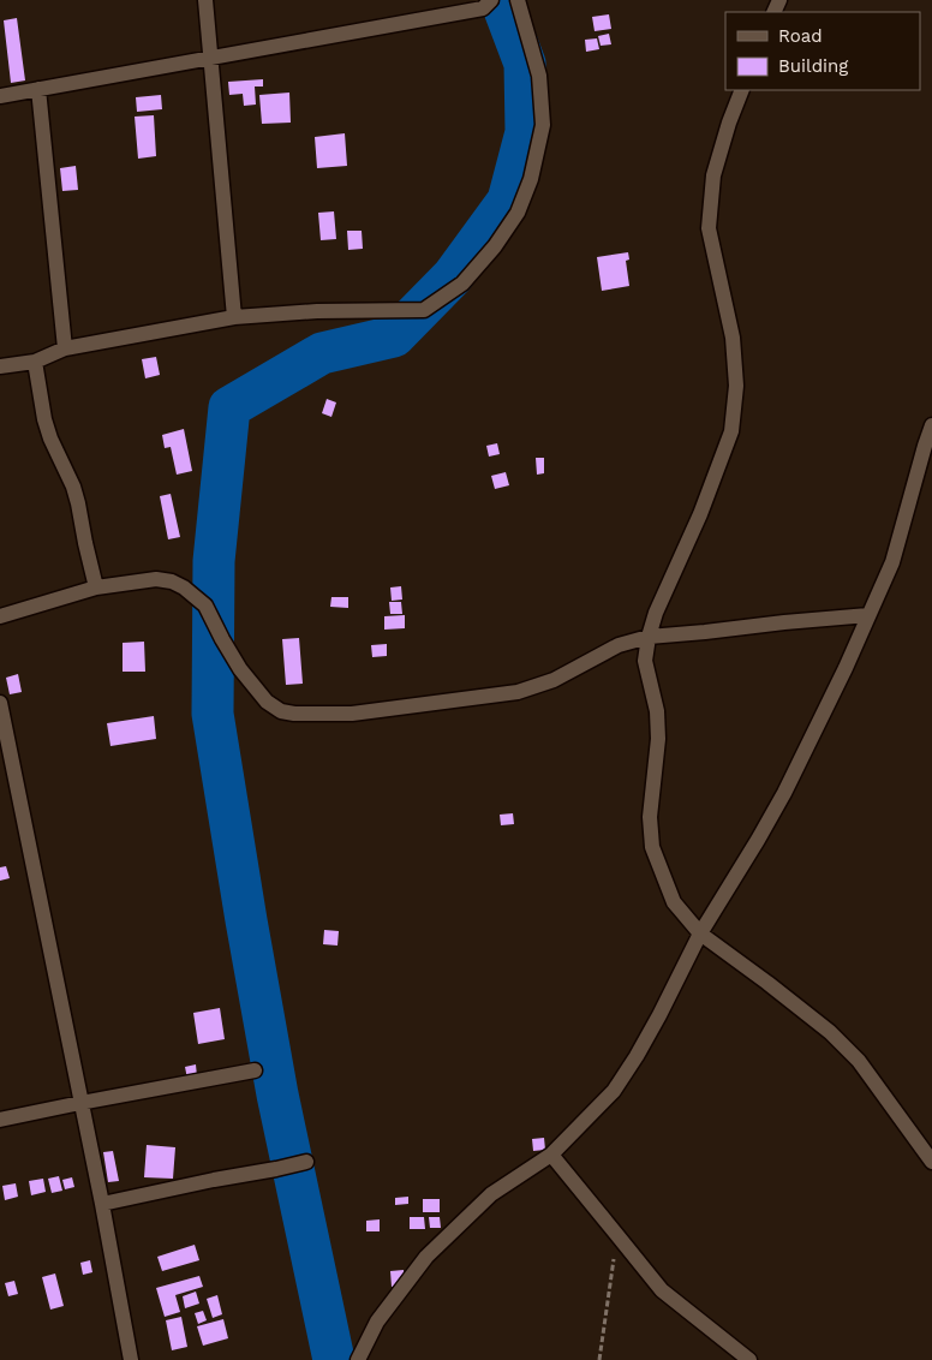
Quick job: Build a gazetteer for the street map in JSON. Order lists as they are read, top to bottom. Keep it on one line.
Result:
{"legend":["Road","Building"]}
